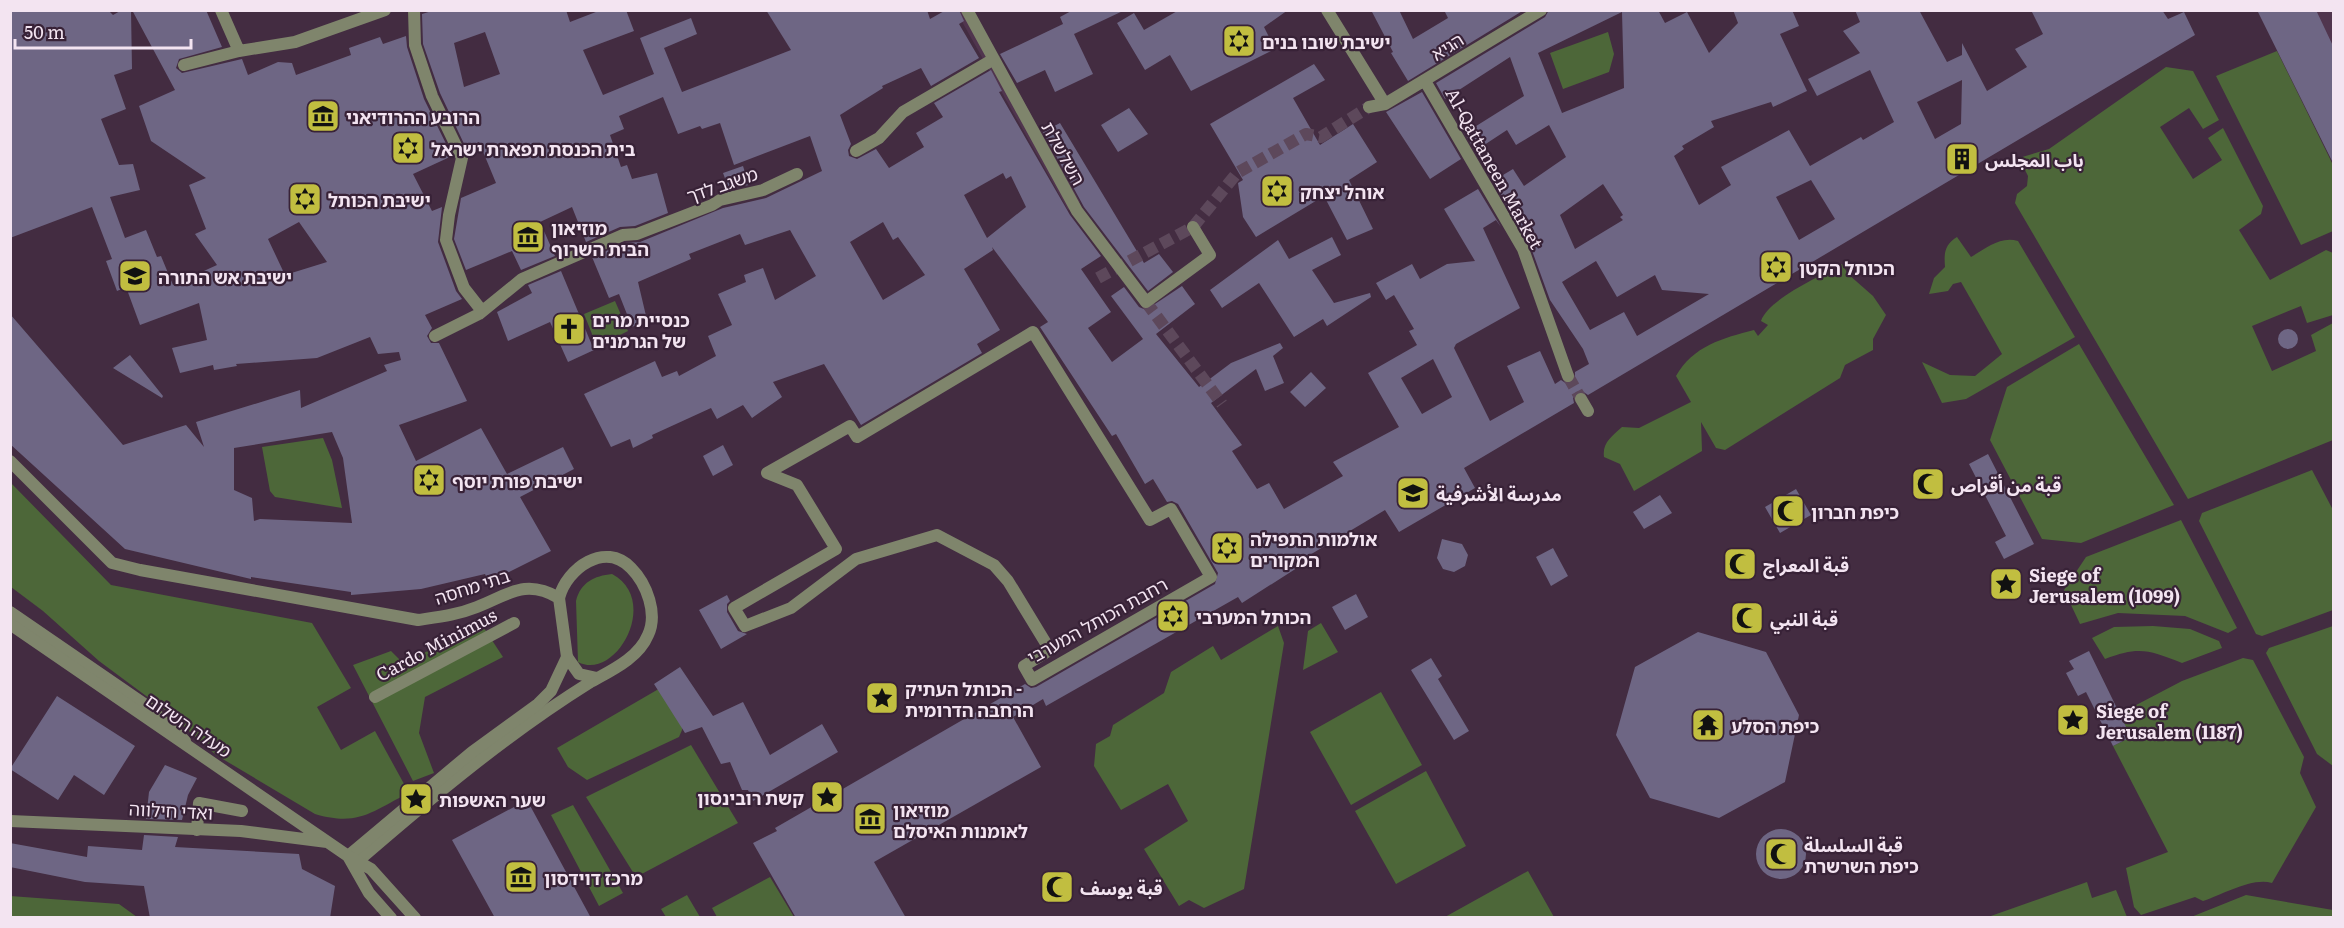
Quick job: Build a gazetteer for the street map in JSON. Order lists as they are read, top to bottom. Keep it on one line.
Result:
{"streets":{"street":["הגיא","השלשלת","Al-Qattaneen Market","משגב לדך","בתי מחסה","רחבת הכותל המערבי","Cardo Minimus","מעלה השלום","ואדי חילווה"]},"crossings":[["הגיא","Al-Qattaneen Market"],["מעלה השלום","ואדי חילווה"]],"places":{"synagogue":["ישיבת שובו בנים","בית הכנסת תפארת ישראל","אוהל יצחק","ישיבת הכותל","הכותל הקטן","ישיבת פורת יוסף","אולמות התפילה המקורים","הכותל המערבי"],"museum":["הרובע ההרודיאני","מוזיאון הבית השרוף","מוזיאון לאומנות האיסלם","מרכז דוידסון"],"building":["باب المجلس"],"school or university":["ישיבת אש התורה","مدرسة الأشرفية"],"church":["כנסיית מרים של הגרמנים"],"mosque":["قبة من أقراص","כיפת חברון","قبة المعراج","قبة النبي","قبة السلسلة כיפת השרשרת","قبة يوسف"],"place":["Siege of Jerusalem (1099)","הכותל העתיק - הרחבה הדרומית","Siege of Jerusalem (1187)","קשת רובינסון","שער האשפות"],"temple":["כיפת הסלע"]},"scale_bar":"50 m"}
